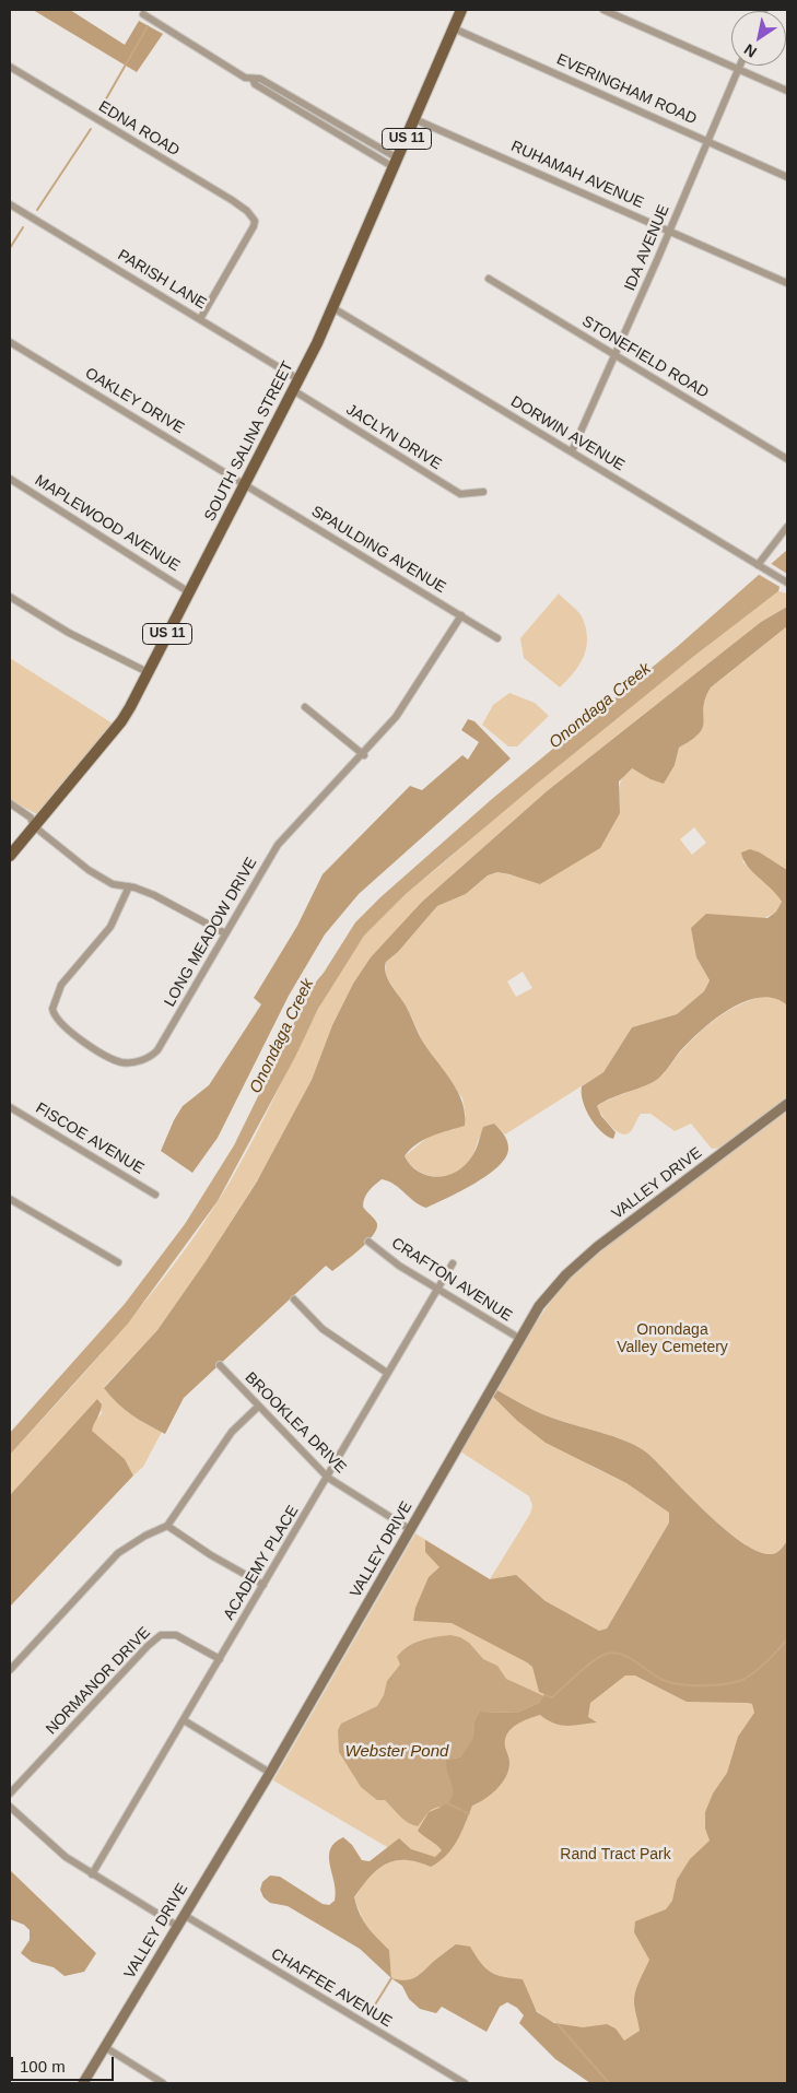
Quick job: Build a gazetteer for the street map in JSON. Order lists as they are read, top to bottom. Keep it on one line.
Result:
{"streets":{"main road":["US 11","SOUTH SALINA STREET","VALLEY DRIVE"],"street":["EVERINGHAM ROAD","EDNA ROAD","RUHAMAH AVENUE","IDA AVENUE","PARISH LANE","STONEFIELD ROAD","OAKLEY DRIVE","DORWIN AVENUE","JACLYN DRIVE","MAPLEWOOD AVENUE","SPAULDING AVENUE","LONG MEADOW DRIVE","FISCOE AVENUE","CRAFTON AVENUE","BROOKLEA DRIVE","ACADEMY PLACE","NORMANOR DRIVE","CHAFFEE AVENUE"]},"crossings":[["EVERINGHAM ROAD","IDA AVENUE"],["EVERINGHAM ROAD","SOUTH SALINA STREET"],["EDNA ROAD","PARISH LANE"],["RUHAMAH AVENUE","IDA AVENUE"],["RUHAMAH AVENUE","SOUTH SALINA STREET"],["IDA AVENUE","STONEFIELD ROAD"],["IDA AVENUE","DORWIN AVENUE"],["PARISH LANE","SOUTH SALINA STREET"],["OAKLEY DRIVE","SOUTH SALINA STREET"],["OAKLEY DRIVE","SPAULDING AVENUE"],["DORWIN AVENUE","SOUTH SALINA STREET"],["JACLYN DRIVE","SOUTH SALINA STREET"],["SOUTH SALINA STREET","MAPLEWOOD AVENUE"],["SOUTH SALINA STREET","SPAULDING AVENUE"],["SPAULDING AVENUE","LONG MEADOW DRIVE"],["VALLEY DRIVE","CRAFTON AVENUE"],["VALLEY DRIVE","BROOKLEA DRIVE"],["VALLEY DRIVE","CHAFFEE AVENUE"],["CRAFTON AVENUE","ACADEMY PLACE"],["BROOKLEA DRIVE","ACADEMY PLACE"],["ACADEMY PLACE","NORMANOR DRIVE"]],"water":["Onondaga Creek","Webster Pond"],"parks":["Onondaga Valley Cemetery","Rand Tract Park"],"scale_bar":"100 m","north":"bottom left"}
